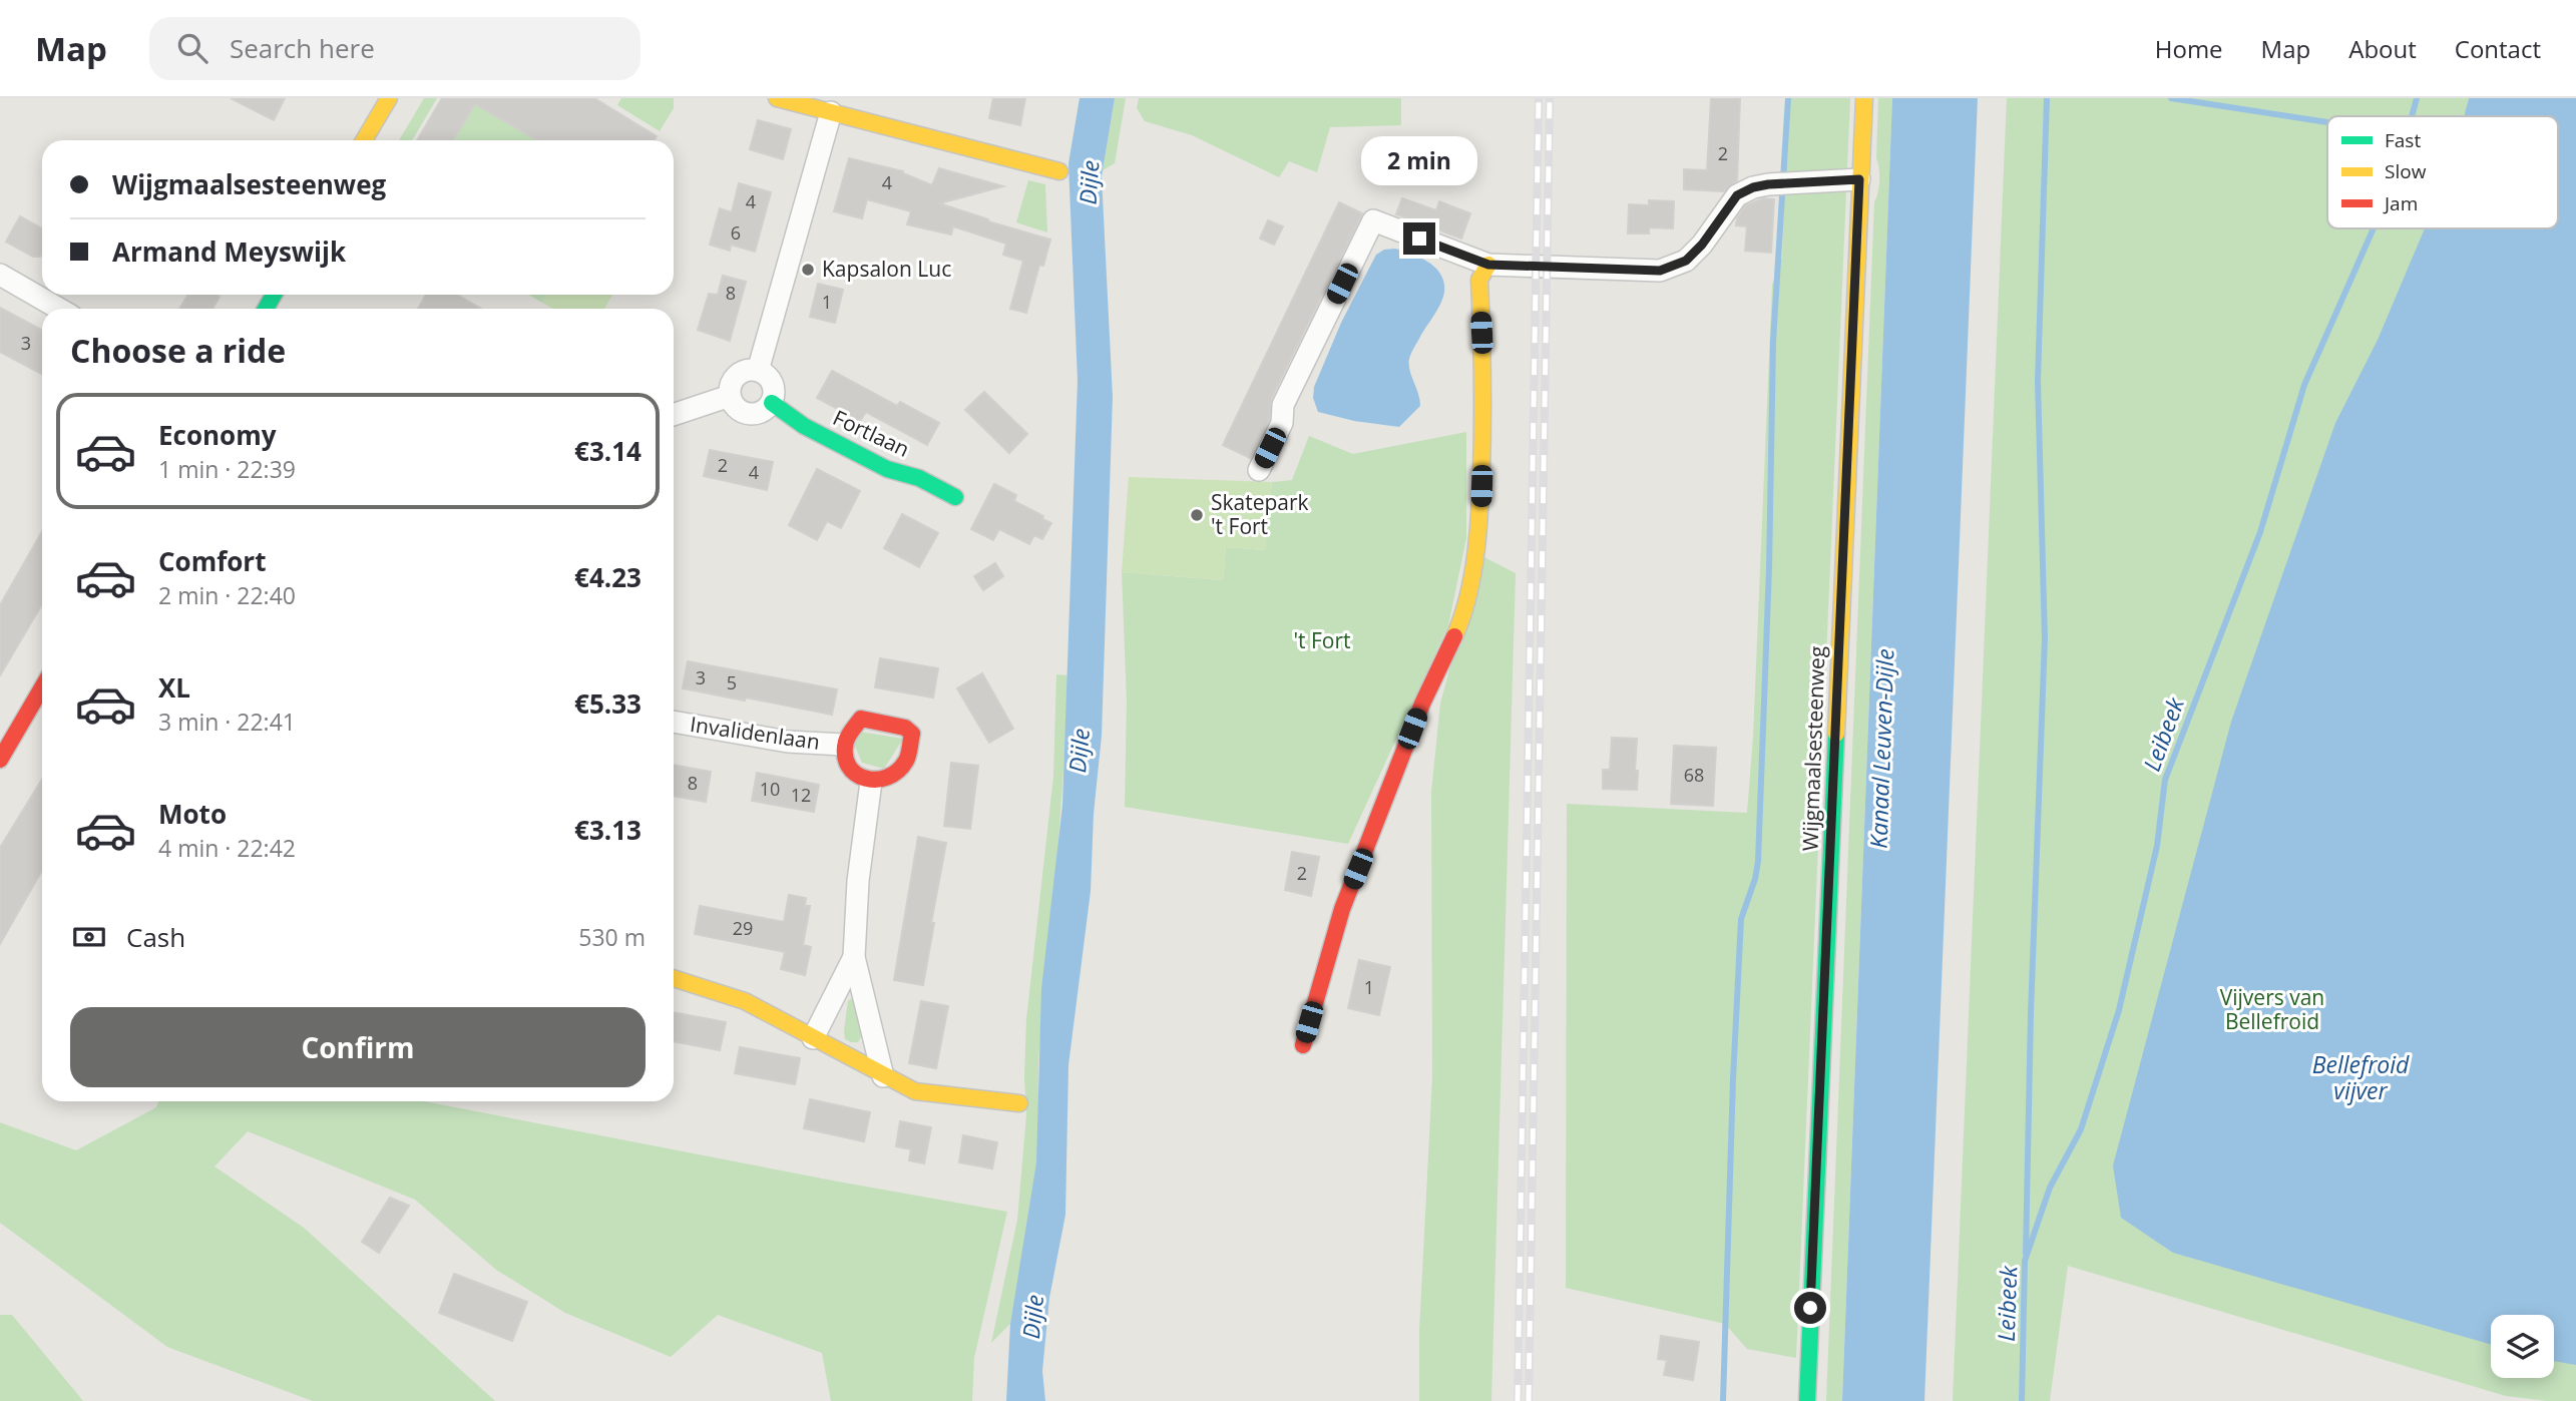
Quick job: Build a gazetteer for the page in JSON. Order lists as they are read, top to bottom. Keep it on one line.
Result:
{"streets":{"street":["Fortlaan","Invalidenlaan","Wijgmaalsesteenweg"]},"water":["Dijle","Leibeek","Kanaal Leuven-Dijle","Bellefroid vijver"],"parks":["'t Fort","Vijvers van Bellefroid"],"places":["Kapsalon Luc","Skatepark 't Fort"],"house_numbers":["2","4","4","6","8","1","3","2","4","3","5","68","8","10","12","2","29","1"],"legend":["Fast","Slow","Jam"],"page":{"header":"Map","search":"Search here","nav":["Home","Map","About","Contact"],"bubble":"2 min","banner":["Wijgmaalsesteenweg","Armand Meyswijk"],"heading":"Choose a ride","list":[{"name":"Economy","note":"1 min · 22:39","value":"€3.14"},{"name":"Comfort","note":"2 min · 22:40","value":"€4.23"},{"name":"XL","note":"3 min · 22:41","value":"€5.33"},{"name":"Moto","note":"4 min · 22:42","value":"€3.13"}],"pay":["Cash","530 m"],"buttons":"Confirm"}}
